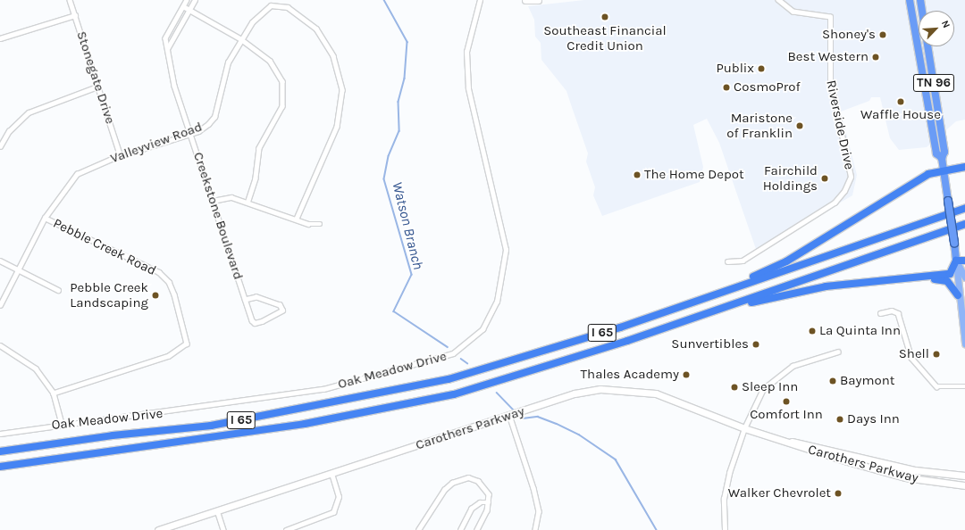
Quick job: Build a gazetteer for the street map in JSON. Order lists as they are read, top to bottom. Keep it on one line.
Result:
{"streets":{"highway":["TN 96","I 65"],"main road":["Carothers Parkway"],"street":["Stonegate Drive","Riverside Drive","Valleyview Road","Creekstone Boulevard","Pebble Creek Road","Oak Meadow Drive"]},"crossings":[["Stonegate Drive","Valleyview Road"],["Valleyview Road","Creekstone Boulevard"],["Valleyview Road","Pebble Creek Road"]],"water":["Watson Branch"],"places":["Southeast Financial Credit Union","Shoney's","Best Western","Publix","CosmoProf","Waffle House","Maristone of Franklin","The Home Depot","Fairchild Holdings","Pebble Creek Landscaping","La Quinta Inn","Sunvertibles","Shell","Thales Academy","Baymont","Sleep Inn","Comfort Inn","Days Inn","Walker Chevrolet"],"north":"top right"}
